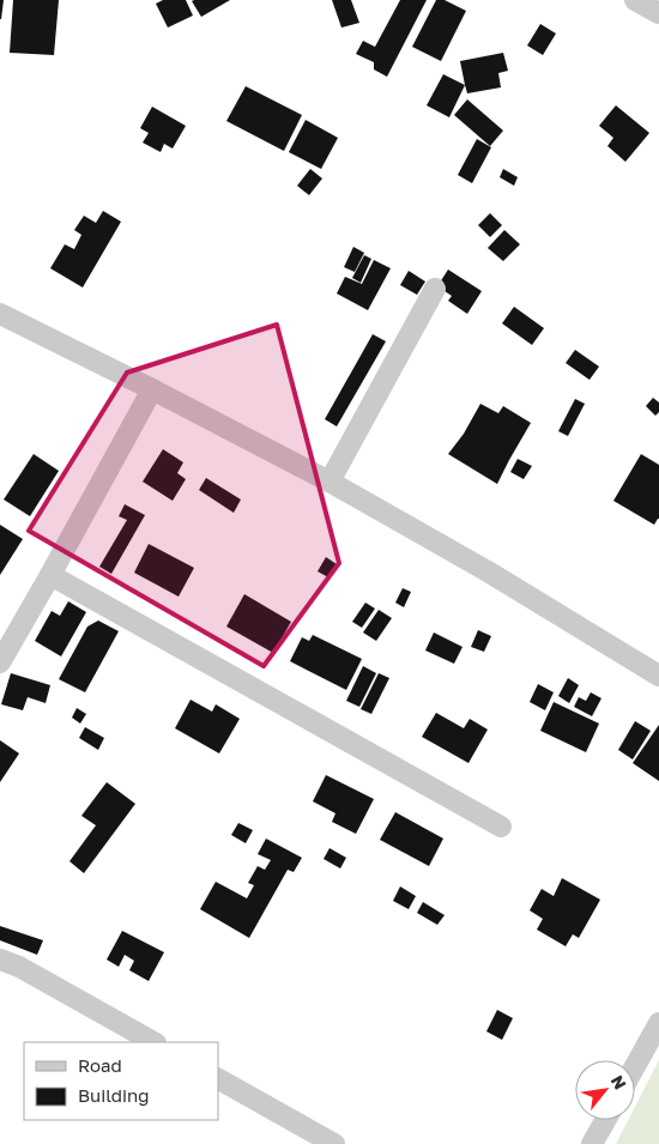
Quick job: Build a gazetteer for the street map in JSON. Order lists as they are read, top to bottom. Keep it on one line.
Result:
{"legend":["Road","Building"],"north":"top right"}
